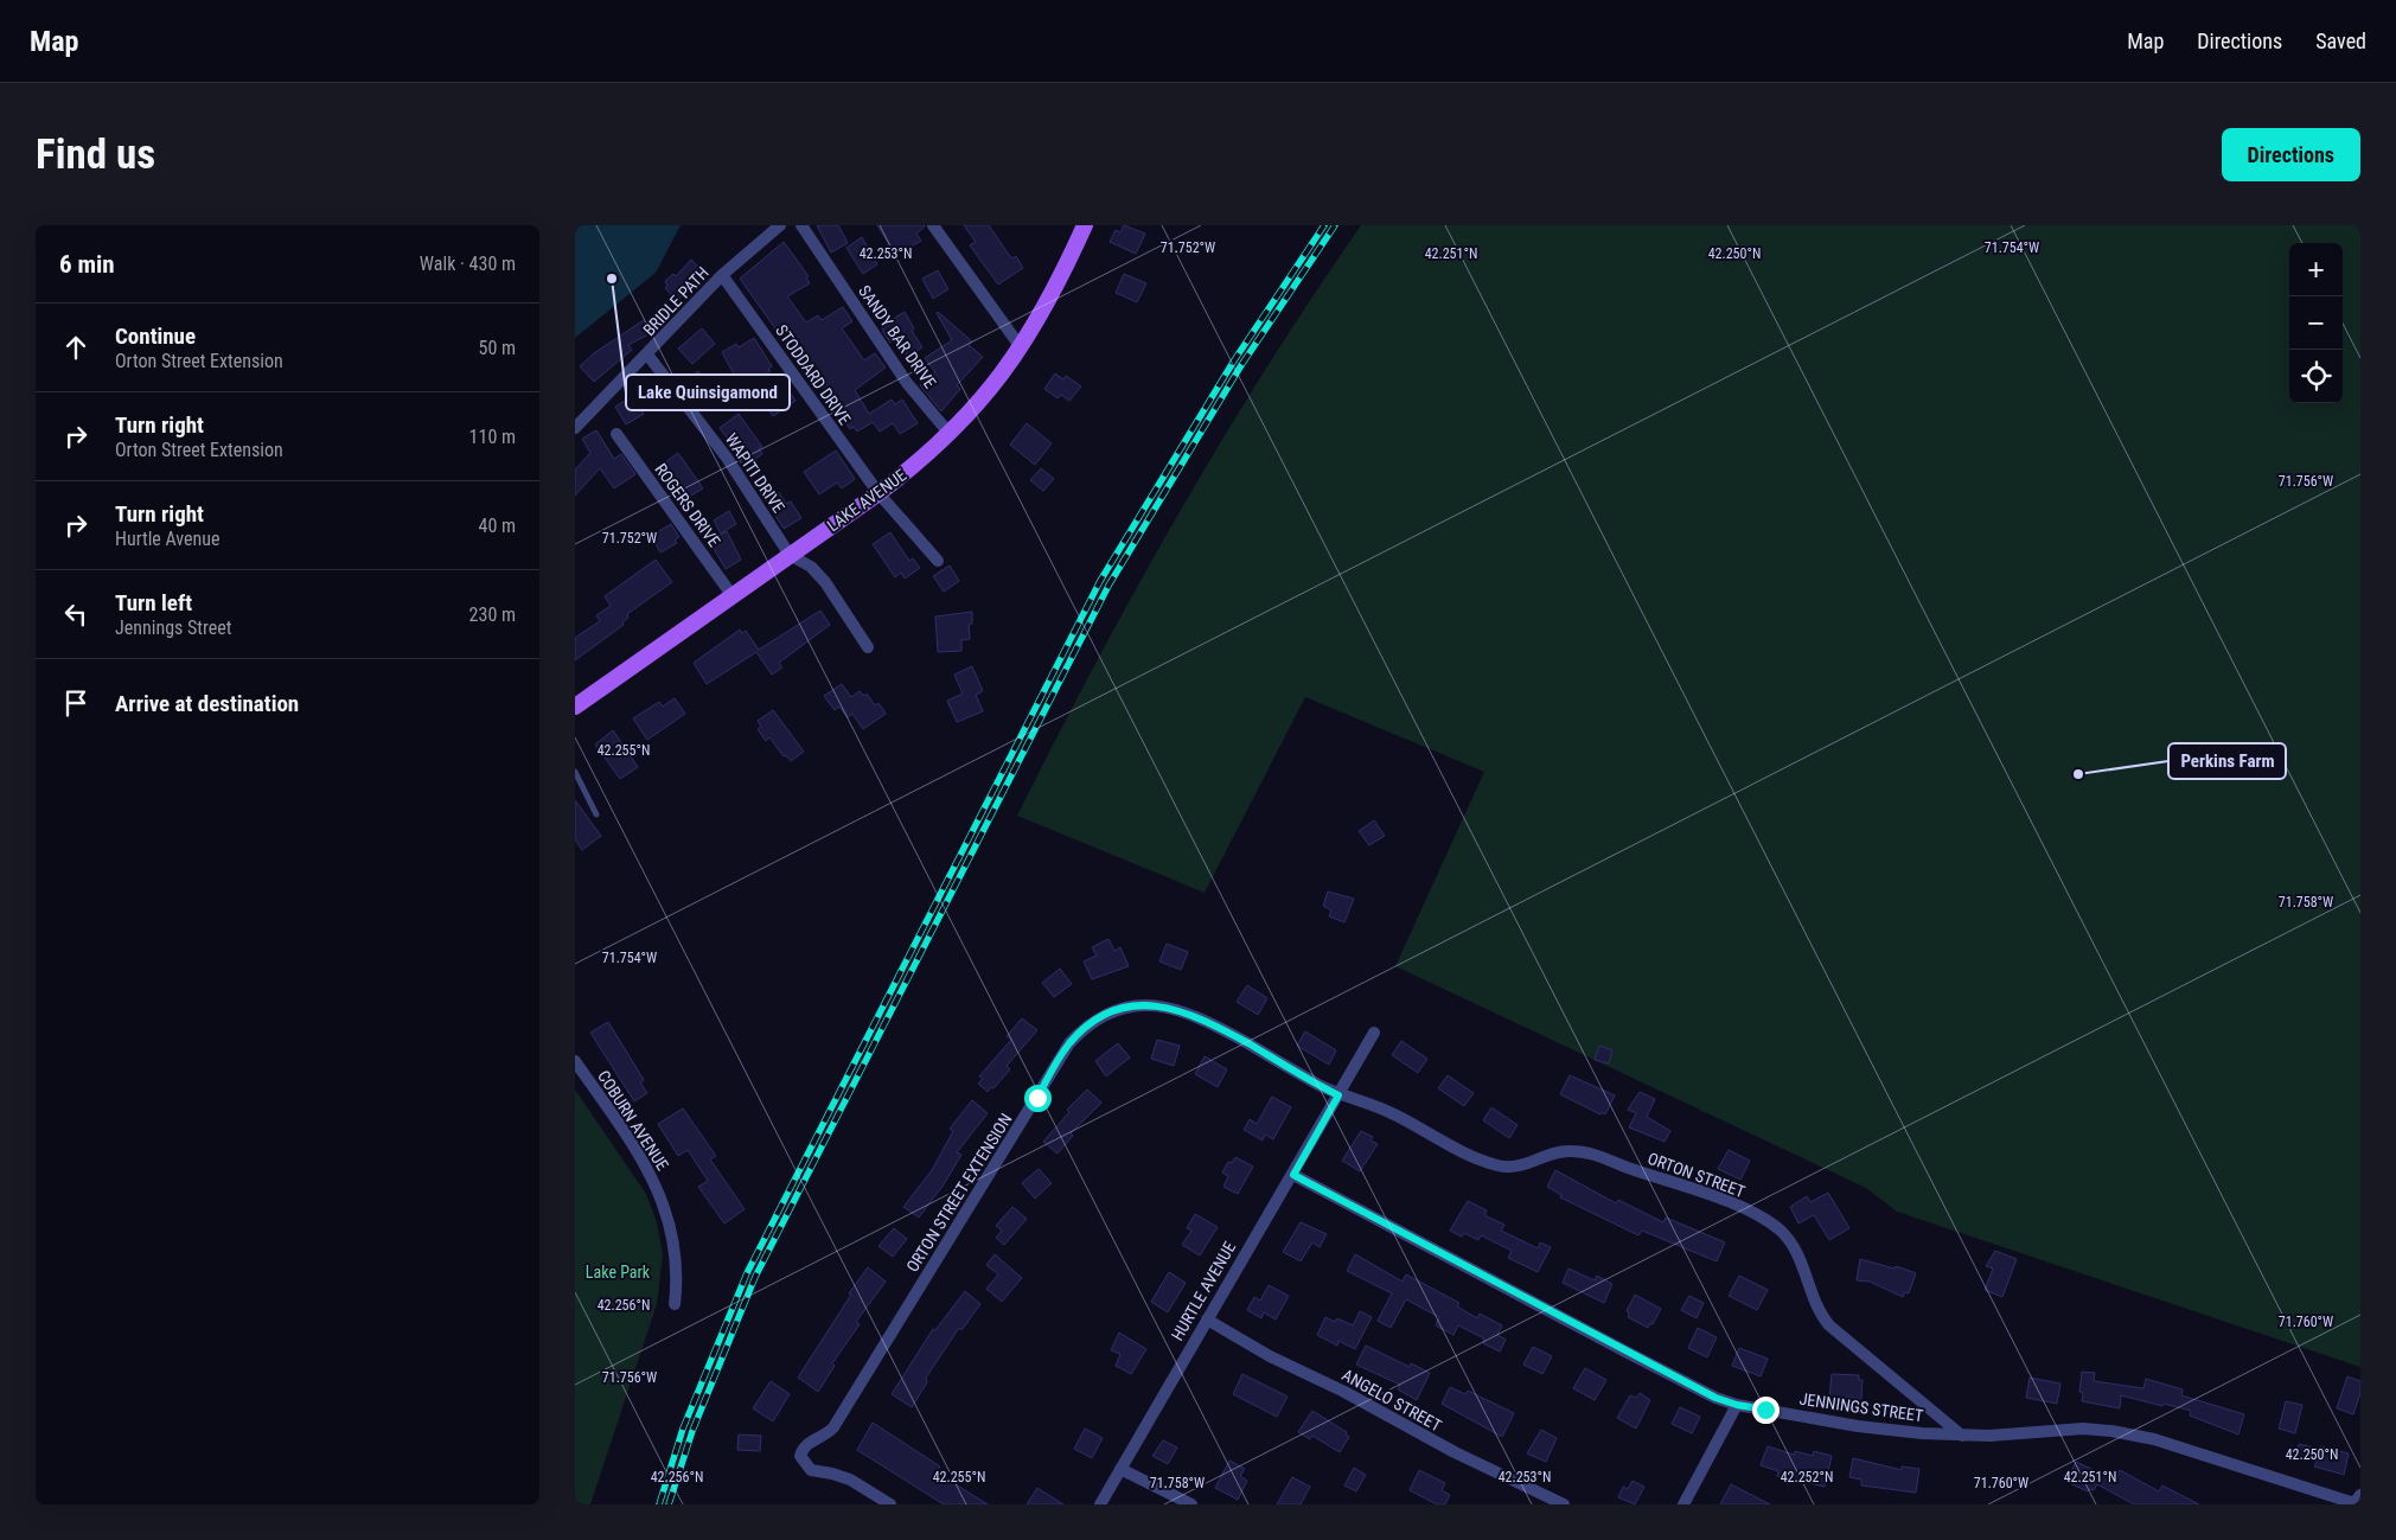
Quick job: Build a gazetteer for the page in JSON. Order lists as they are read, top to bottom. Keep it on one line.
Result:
{"streets":{"main road":["LAKE AVENUE"],"street":["BRIDLE PATH","SANDY BAR DRIVE","STODDARD DRIVE","WAPITI DRIVE","ROGERS DRIVE","COBURN AVENUE","ORTON STREET","ORTON STREET EXTENSION","HURTLE AVENUE","ANGELO STREET","JENNINGS STREET"]},"crossings":[["BRIDLE PATH","STODDARD DRIVE"],["BRIDLE PATH","WAPITI DRIVE"],["SANDY BAR DRIVE","LAKE AVENUE"],["STODDARD DRIVE","LAKE AVENUE"],["WAPITI DRIVE","LAKE AVENUE"],["LAKE AVENUE","ROGERS DRIVE"],["ORTON STREET","ORTON STREET EXTENSION"],["ORTON STREET","HURTLE AVENUE"],["ORTON STREET","JENNINGS STREET"],["ORTON STREET EXTENSION","HURTLE AVENUE"],["HURTLE AVENUE","ANGELO STREET"],["HURTLE AVENUE","JENNINGS STREET"]],"parks":["Lake Park"],"places":["Lake Quinsigamond","Perkins Farm"],"page":{"header":"Map","nav":["Map","Directions","Saved"],"buttons":"Directions","title":"Find us","heading":["6 min","Walk · 430 m"],"map_buttons":["+","−"],"list":[["Continue","Orton Street Extension","50 m"],["Turn right","Orton Street Extension","110 m"],["Turn right","Hurtle Avenue","40 m"],["Turn left","Jennings Street","230 m"],"Arrive at destination"]},"coordinates":["71.752°W","71.754°W","42.253°N","42.251°N","42.250°N","71.756°W","42.255°N","71.758°W","42.256°N","71.760°W","42.252°N"]}
